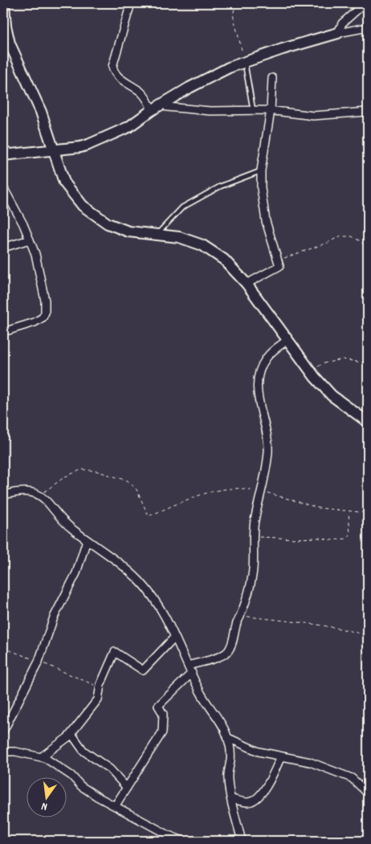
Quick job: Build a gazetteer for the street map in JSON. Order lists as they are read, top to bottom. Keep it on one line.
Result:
{"north":"bottom"}
